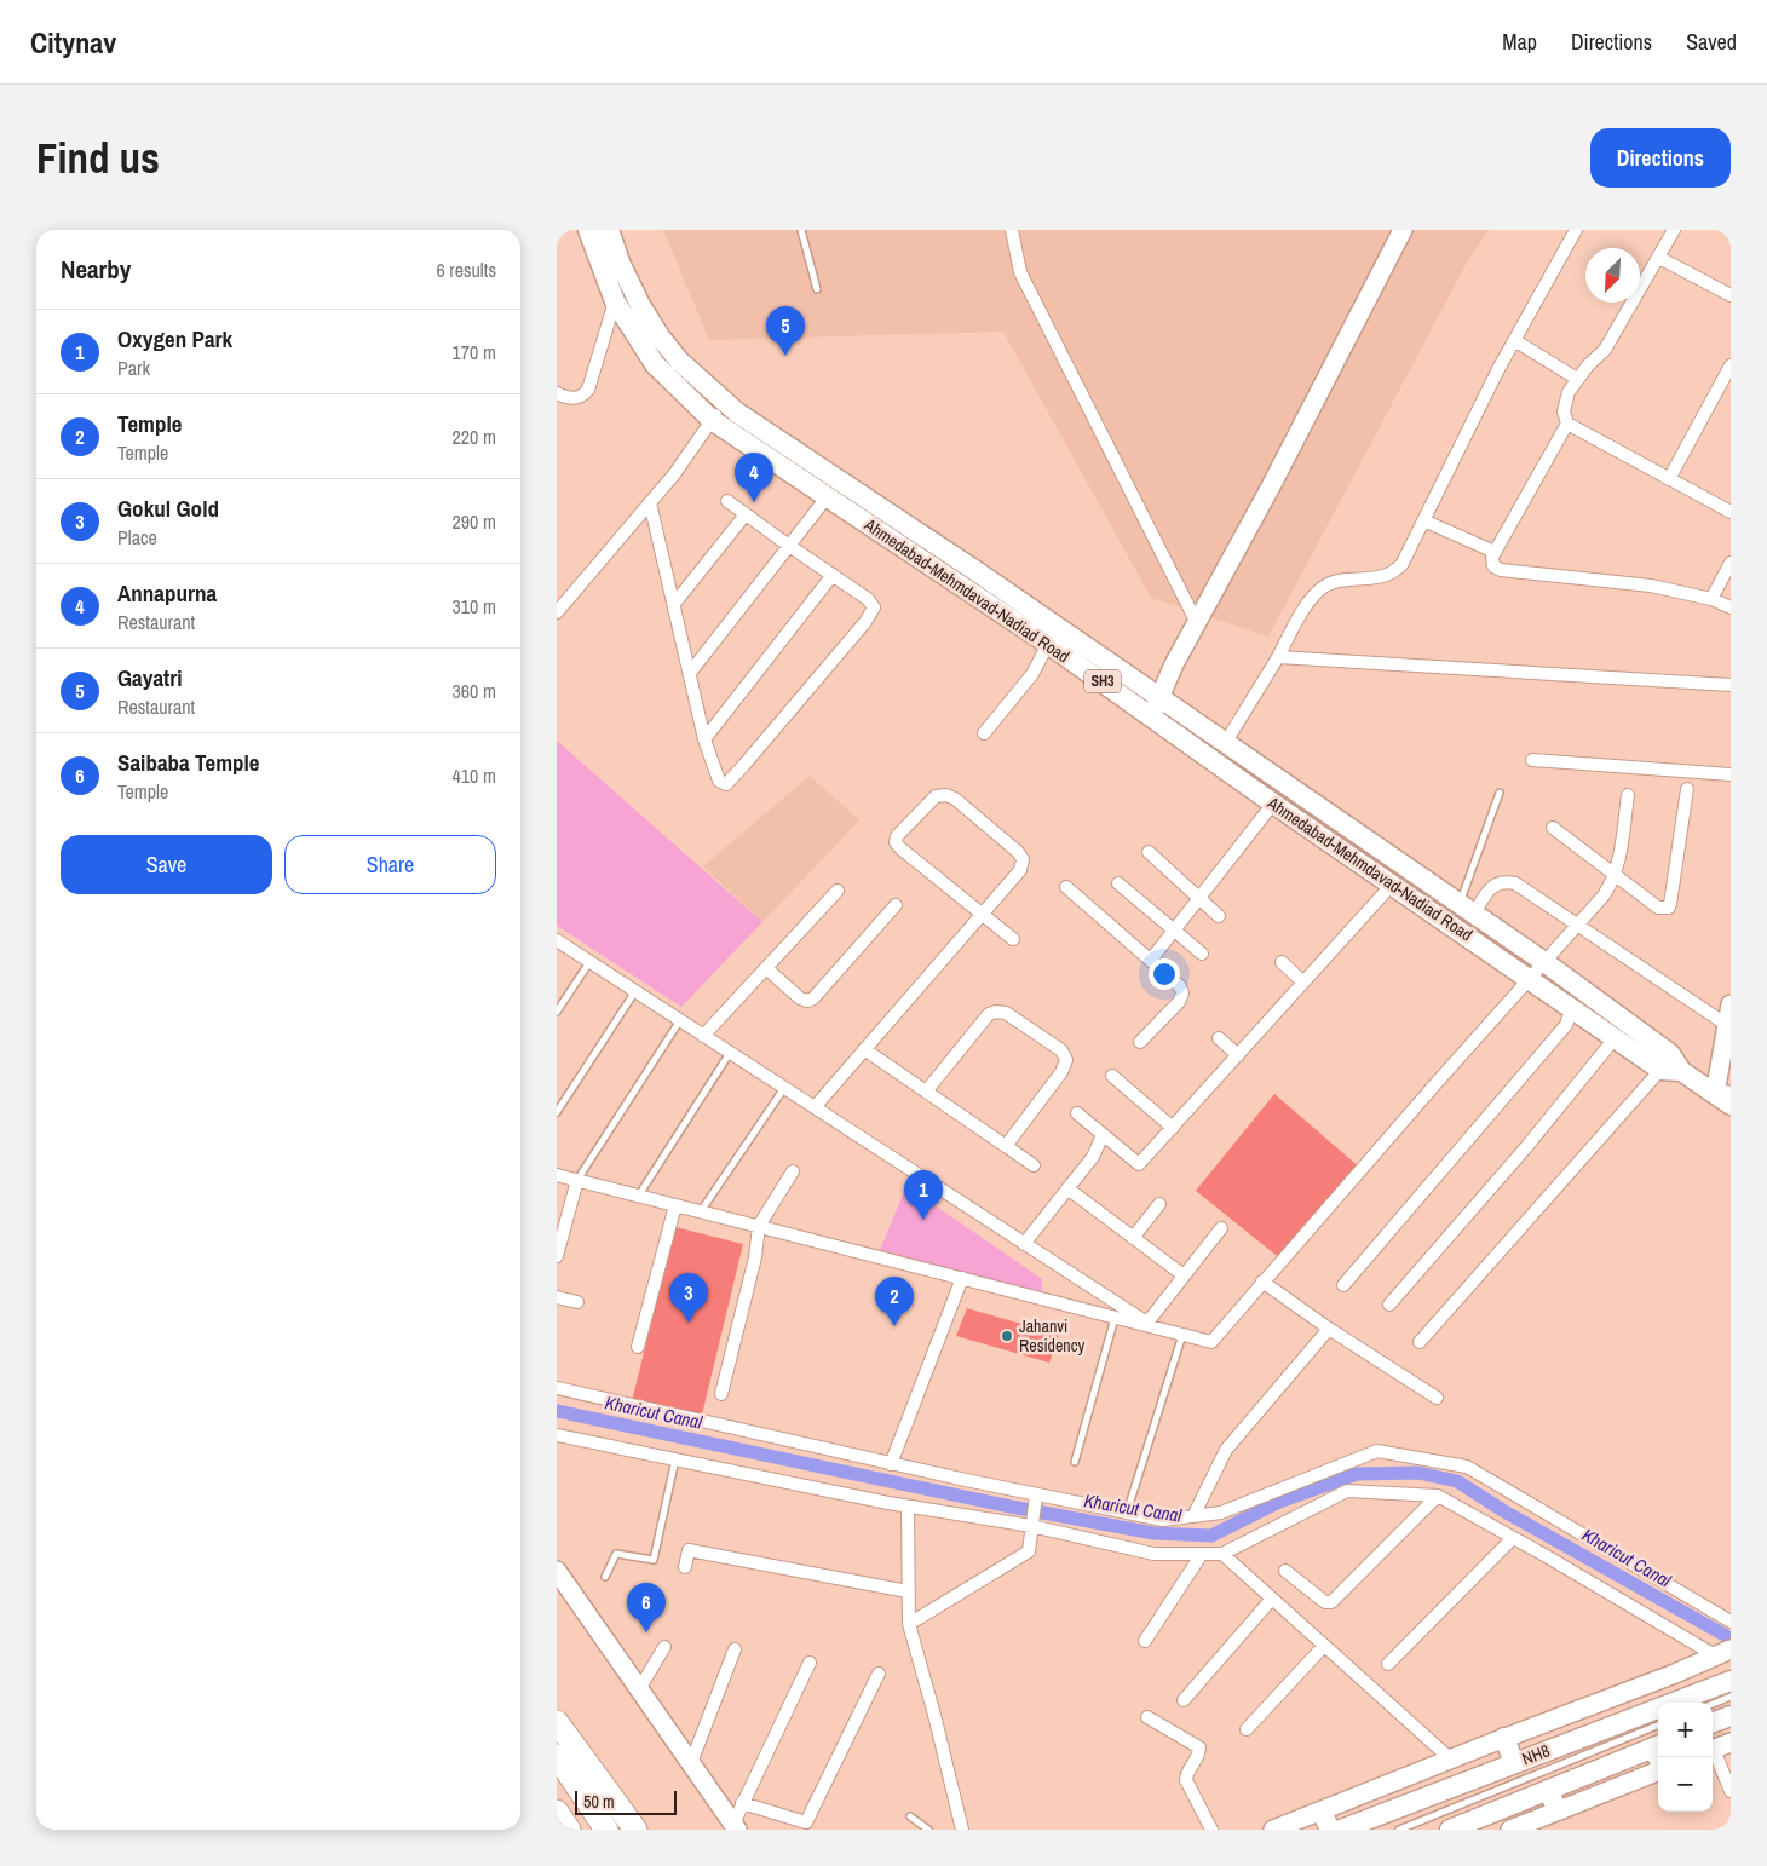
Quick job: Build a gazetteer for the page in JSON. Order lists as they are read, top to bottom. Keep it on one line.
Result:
{"streets":{"main road":["Ahmedabad-Mehmdavad-Nadiad Road","SH3","NH8"]},"water":["Kharicut Canal"],"places":["Jahanvi Residency"],"scale_bar":"50 m","north":"bottom left","page":{"header":"Citynav","nav":["Map","Directions","Saved"],"buttons":["Directions",["Save","Share"]],"title":"Find us","heading":["Nearby","6 results"],"pins":["5","4","1","3","2","6"],"list":[{"mark":"1","name":"Oxygen Park","note":"Park","value":"170 m"},{"mark":"2","name":"Temple","note":"Temple","value":"220 m"},{"mark":"3","name":"Gokul Gold","note":"Place","value":"290 m"},{"mark":"4","name":"Annapurna","note":"Restaurant","value":"310 m"},{"mark":"5","name":"Gayatri","note":"Restaurant","value":"360 m"},{"mark":"6","name":"Saibaba Temple","note":"Temple","value":"410 m"}],"map_buttons":["+","−"],"scale":"50 m"}}
